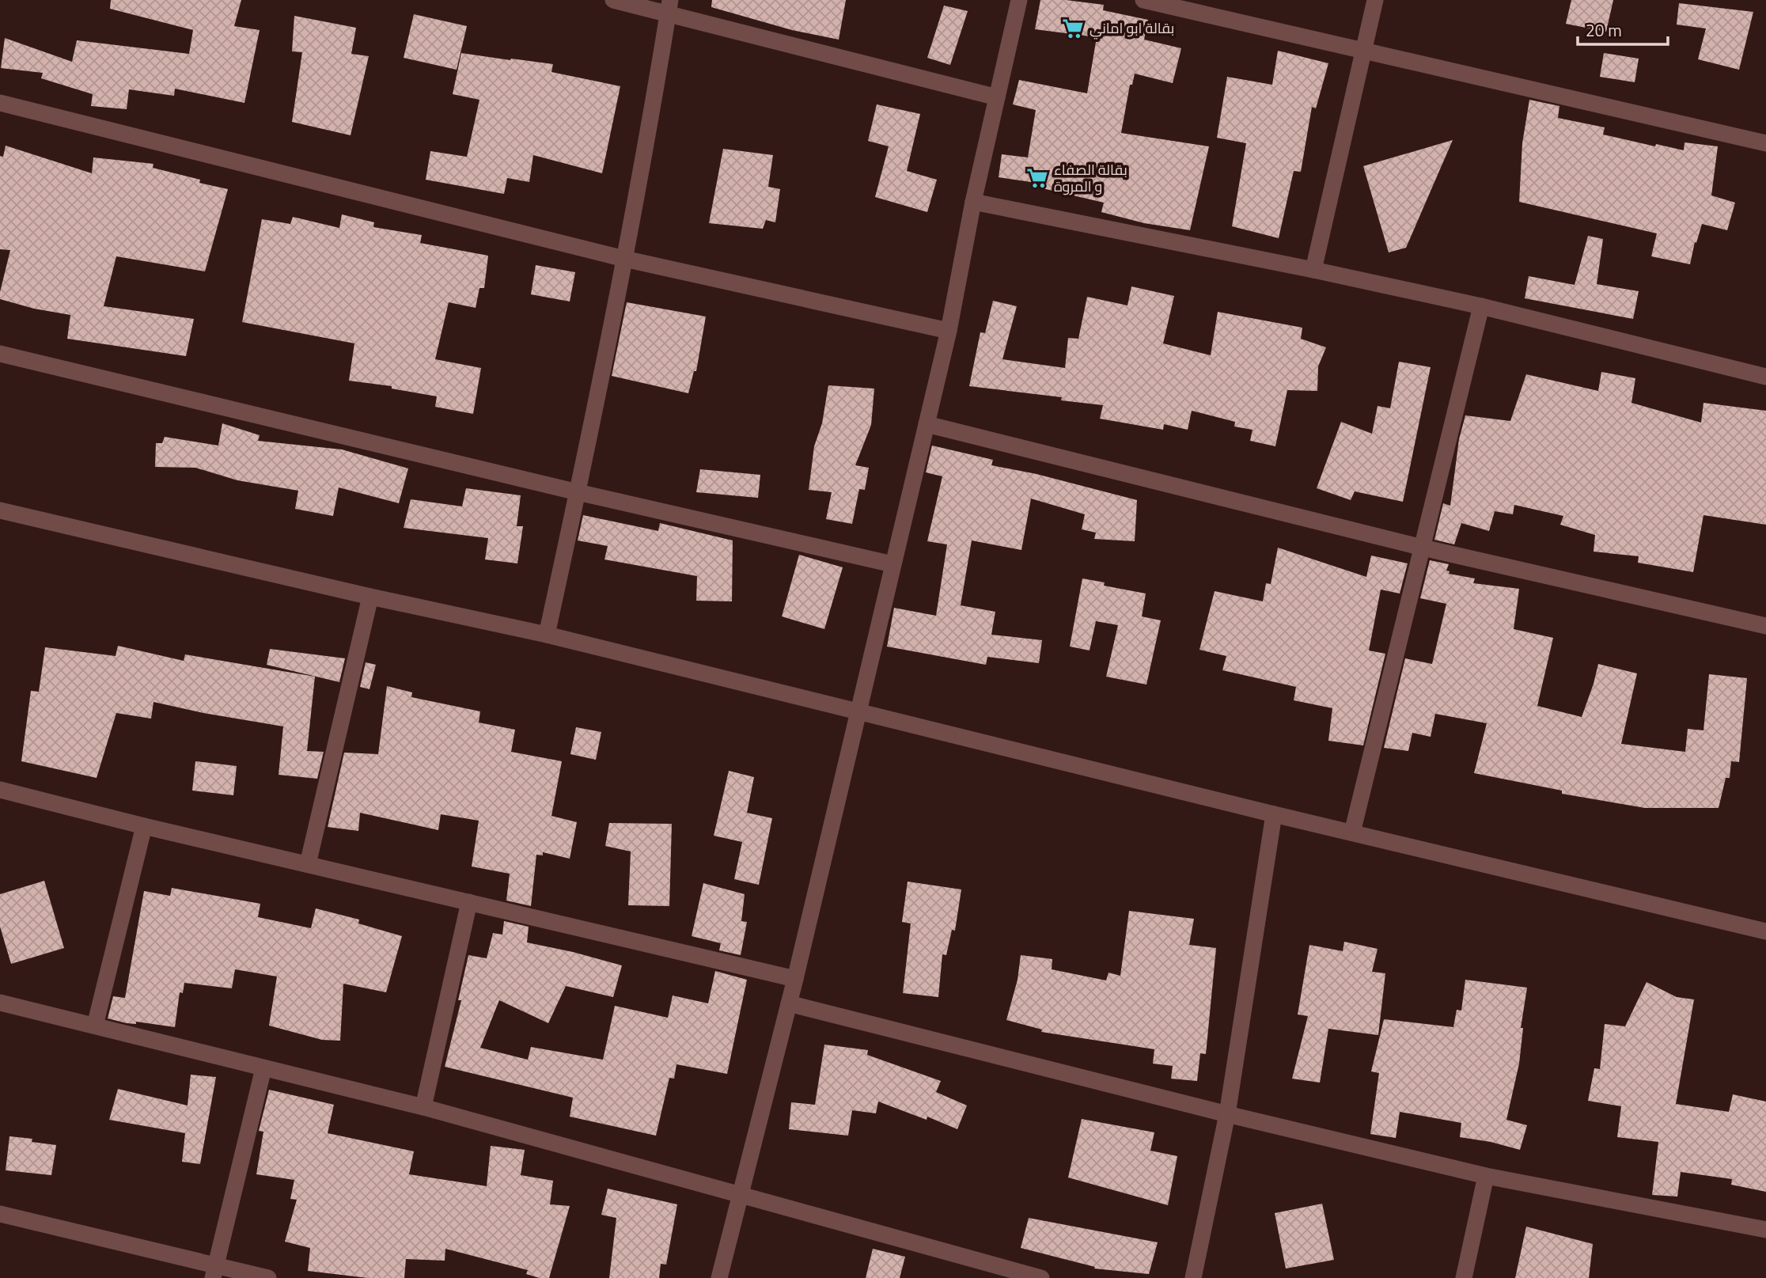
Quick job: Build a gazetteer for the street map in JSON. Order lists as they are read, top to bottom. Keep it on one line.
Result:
{"places":{"supermarket":["بقالة ابو اماني","بقالة الصفاء و المروة"]},"scale_bar":"20 m"}
